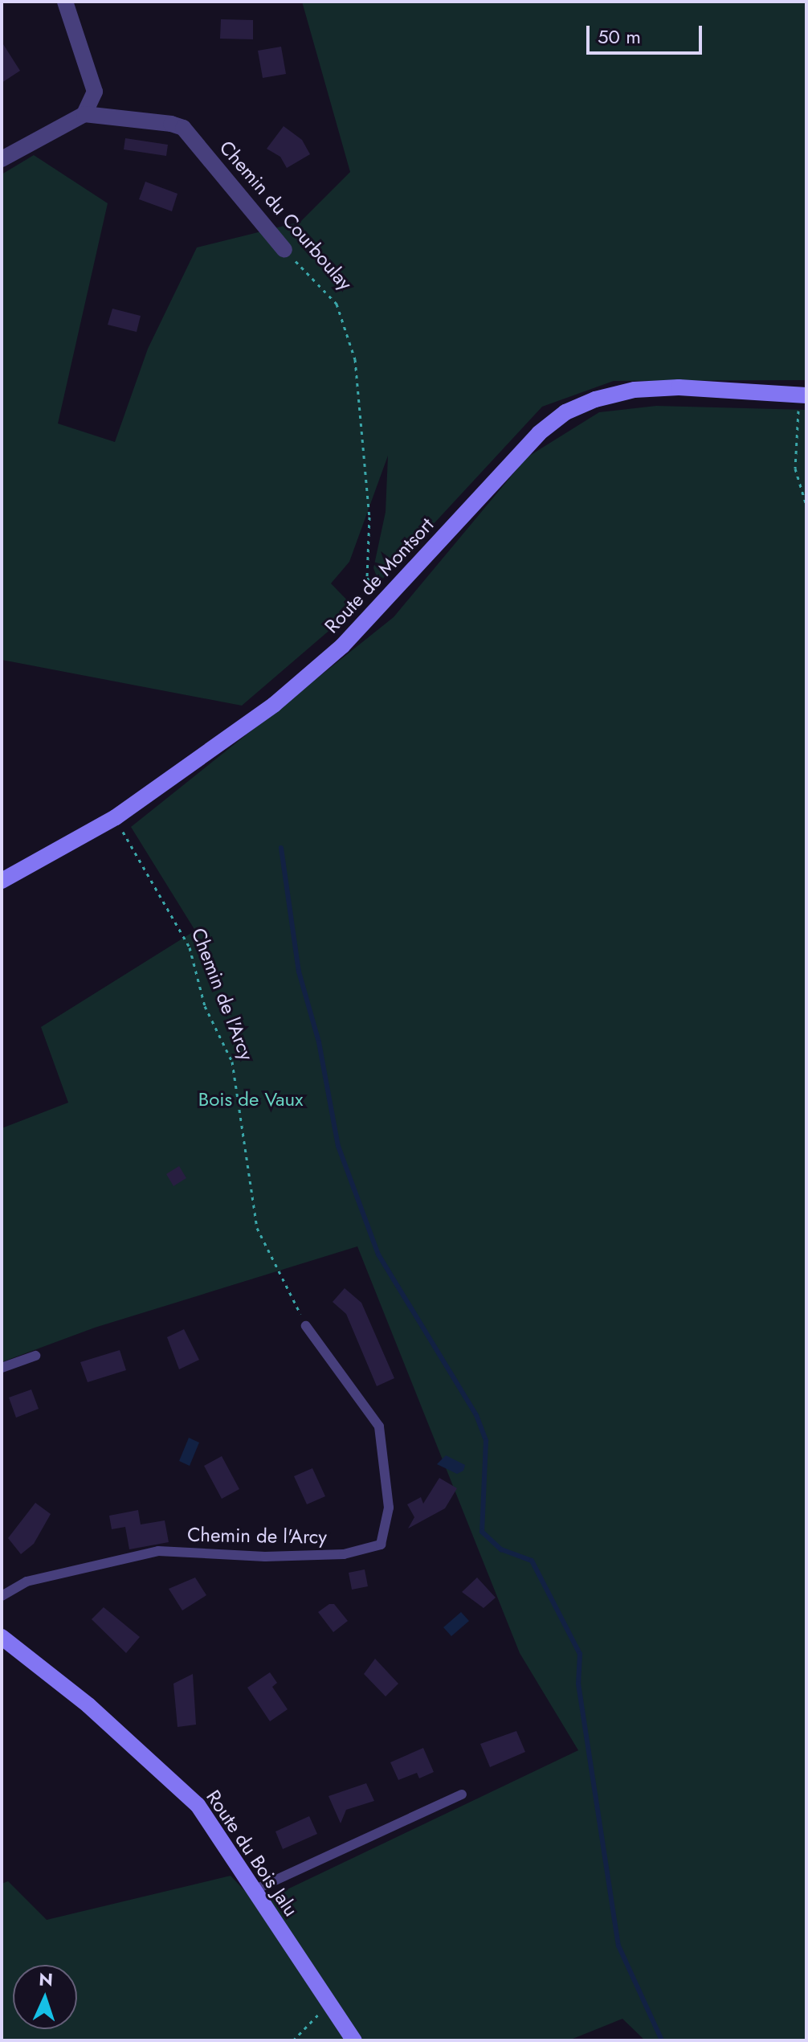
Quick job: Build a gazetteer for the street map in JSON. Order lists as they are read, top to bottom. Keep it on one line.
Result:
{"streets":{"street":["Chemin du Courboulay","Route de Montsort","Route du Bois Jalu"],"lane":["Chemin de l'Arcy"]},"crossings":[["Chemin du Courboulay","Route de Montsort"],["Route de Montsort","Chemin de l'Arcy"]],"parks":["Bois de Vaux"],"scale_bar":"50 m","north":"top"}
